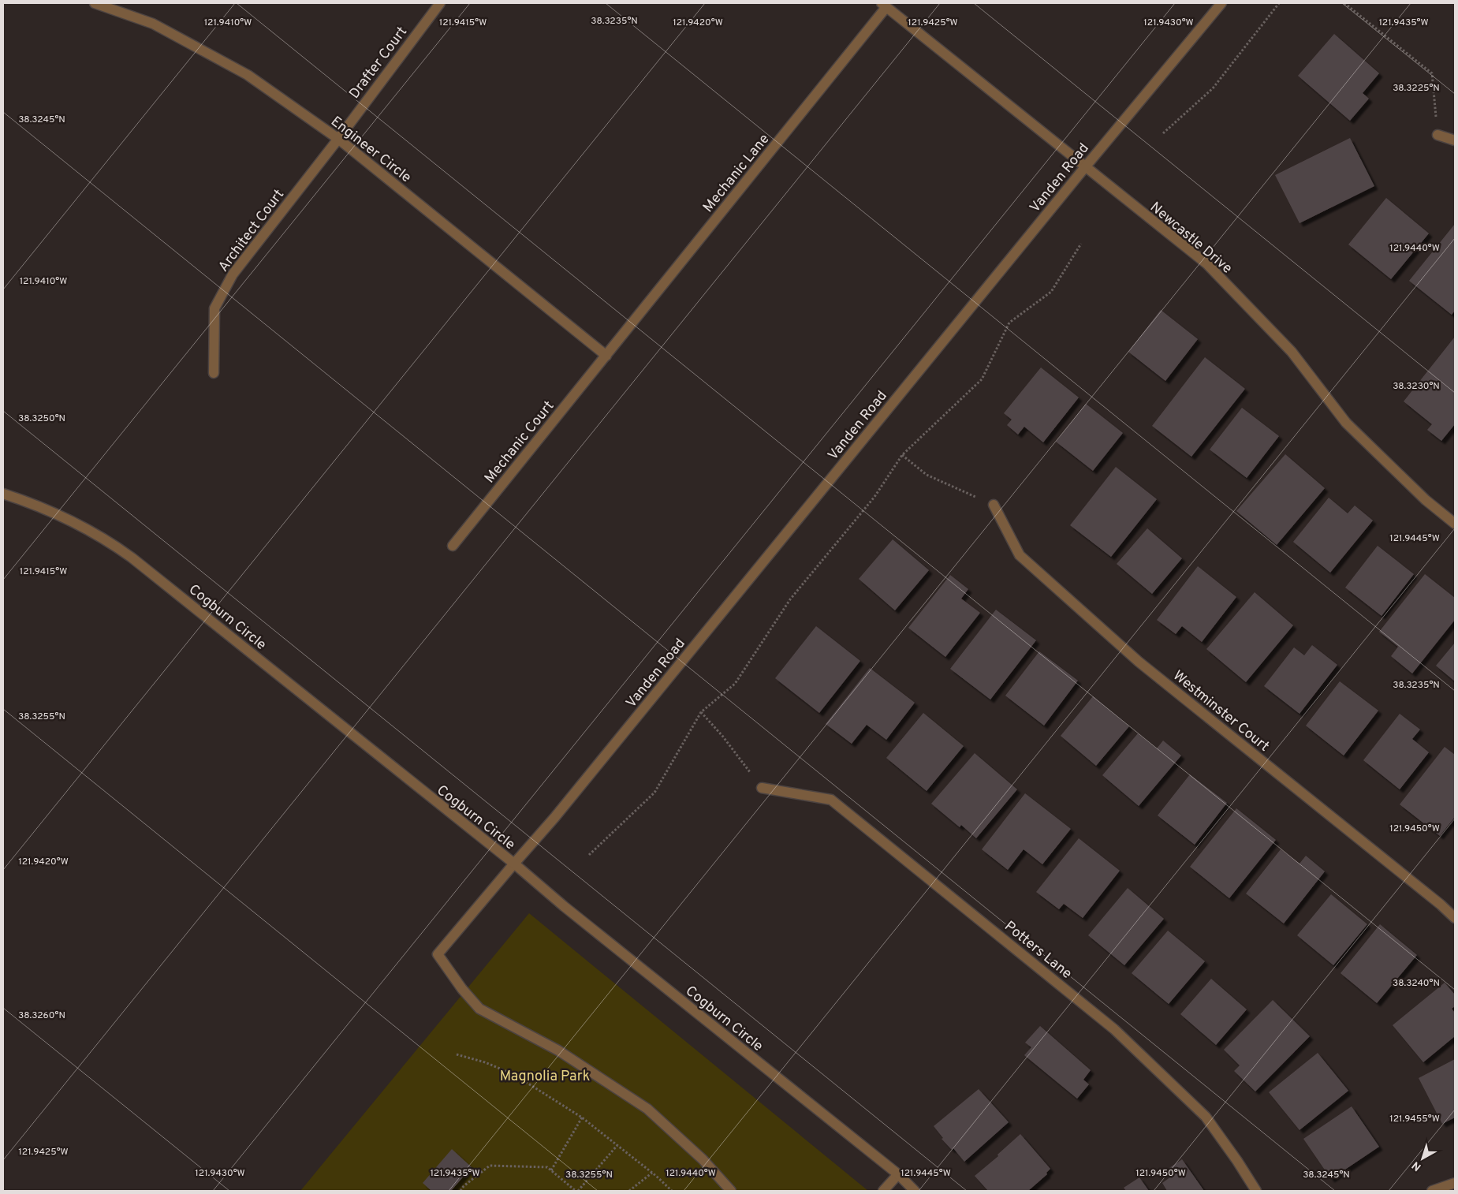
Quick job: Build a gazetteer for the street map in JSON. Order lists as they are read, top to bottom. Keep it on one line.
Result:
{"streets":{"street":["Drafter Court","Engineer Circle","Mechanic Lane","Vanden Road","Architect Court","Newcastle Drive","Mechanic Court","Cogburn Circle","Westminster Court","Potters Lane"]},"crossings":[["Drafter Court","Engineer Circle"],["Drafter Court","Architect Court"],["Engineer Circle","Mechanic Lane"],["Engineer Circle","Architect Court"],["Engineer Circle","Mechanic Court"],["Mechanic Lane","Newcastle Drive"],["Mechanic Lane","Mechanic Court"],["Vanden Road","Newcastle Drive"],["Vanden Road","Cogburn Circle"]],"parks":["Magnolia Park"],"north":"bottom left","coordinates":["38.3235°N","121.9410°W","121.9415°W","121.9420°W","121.9425°W","121.9430°W","121.9435°W","38.3225°N","38.3245°N","121.9440°W","38.3230°N","38.3250°N","121.9445°W","38.3255°N","121.9450°W","38.3240°N","38.3260°N","121.9455°W"]}
